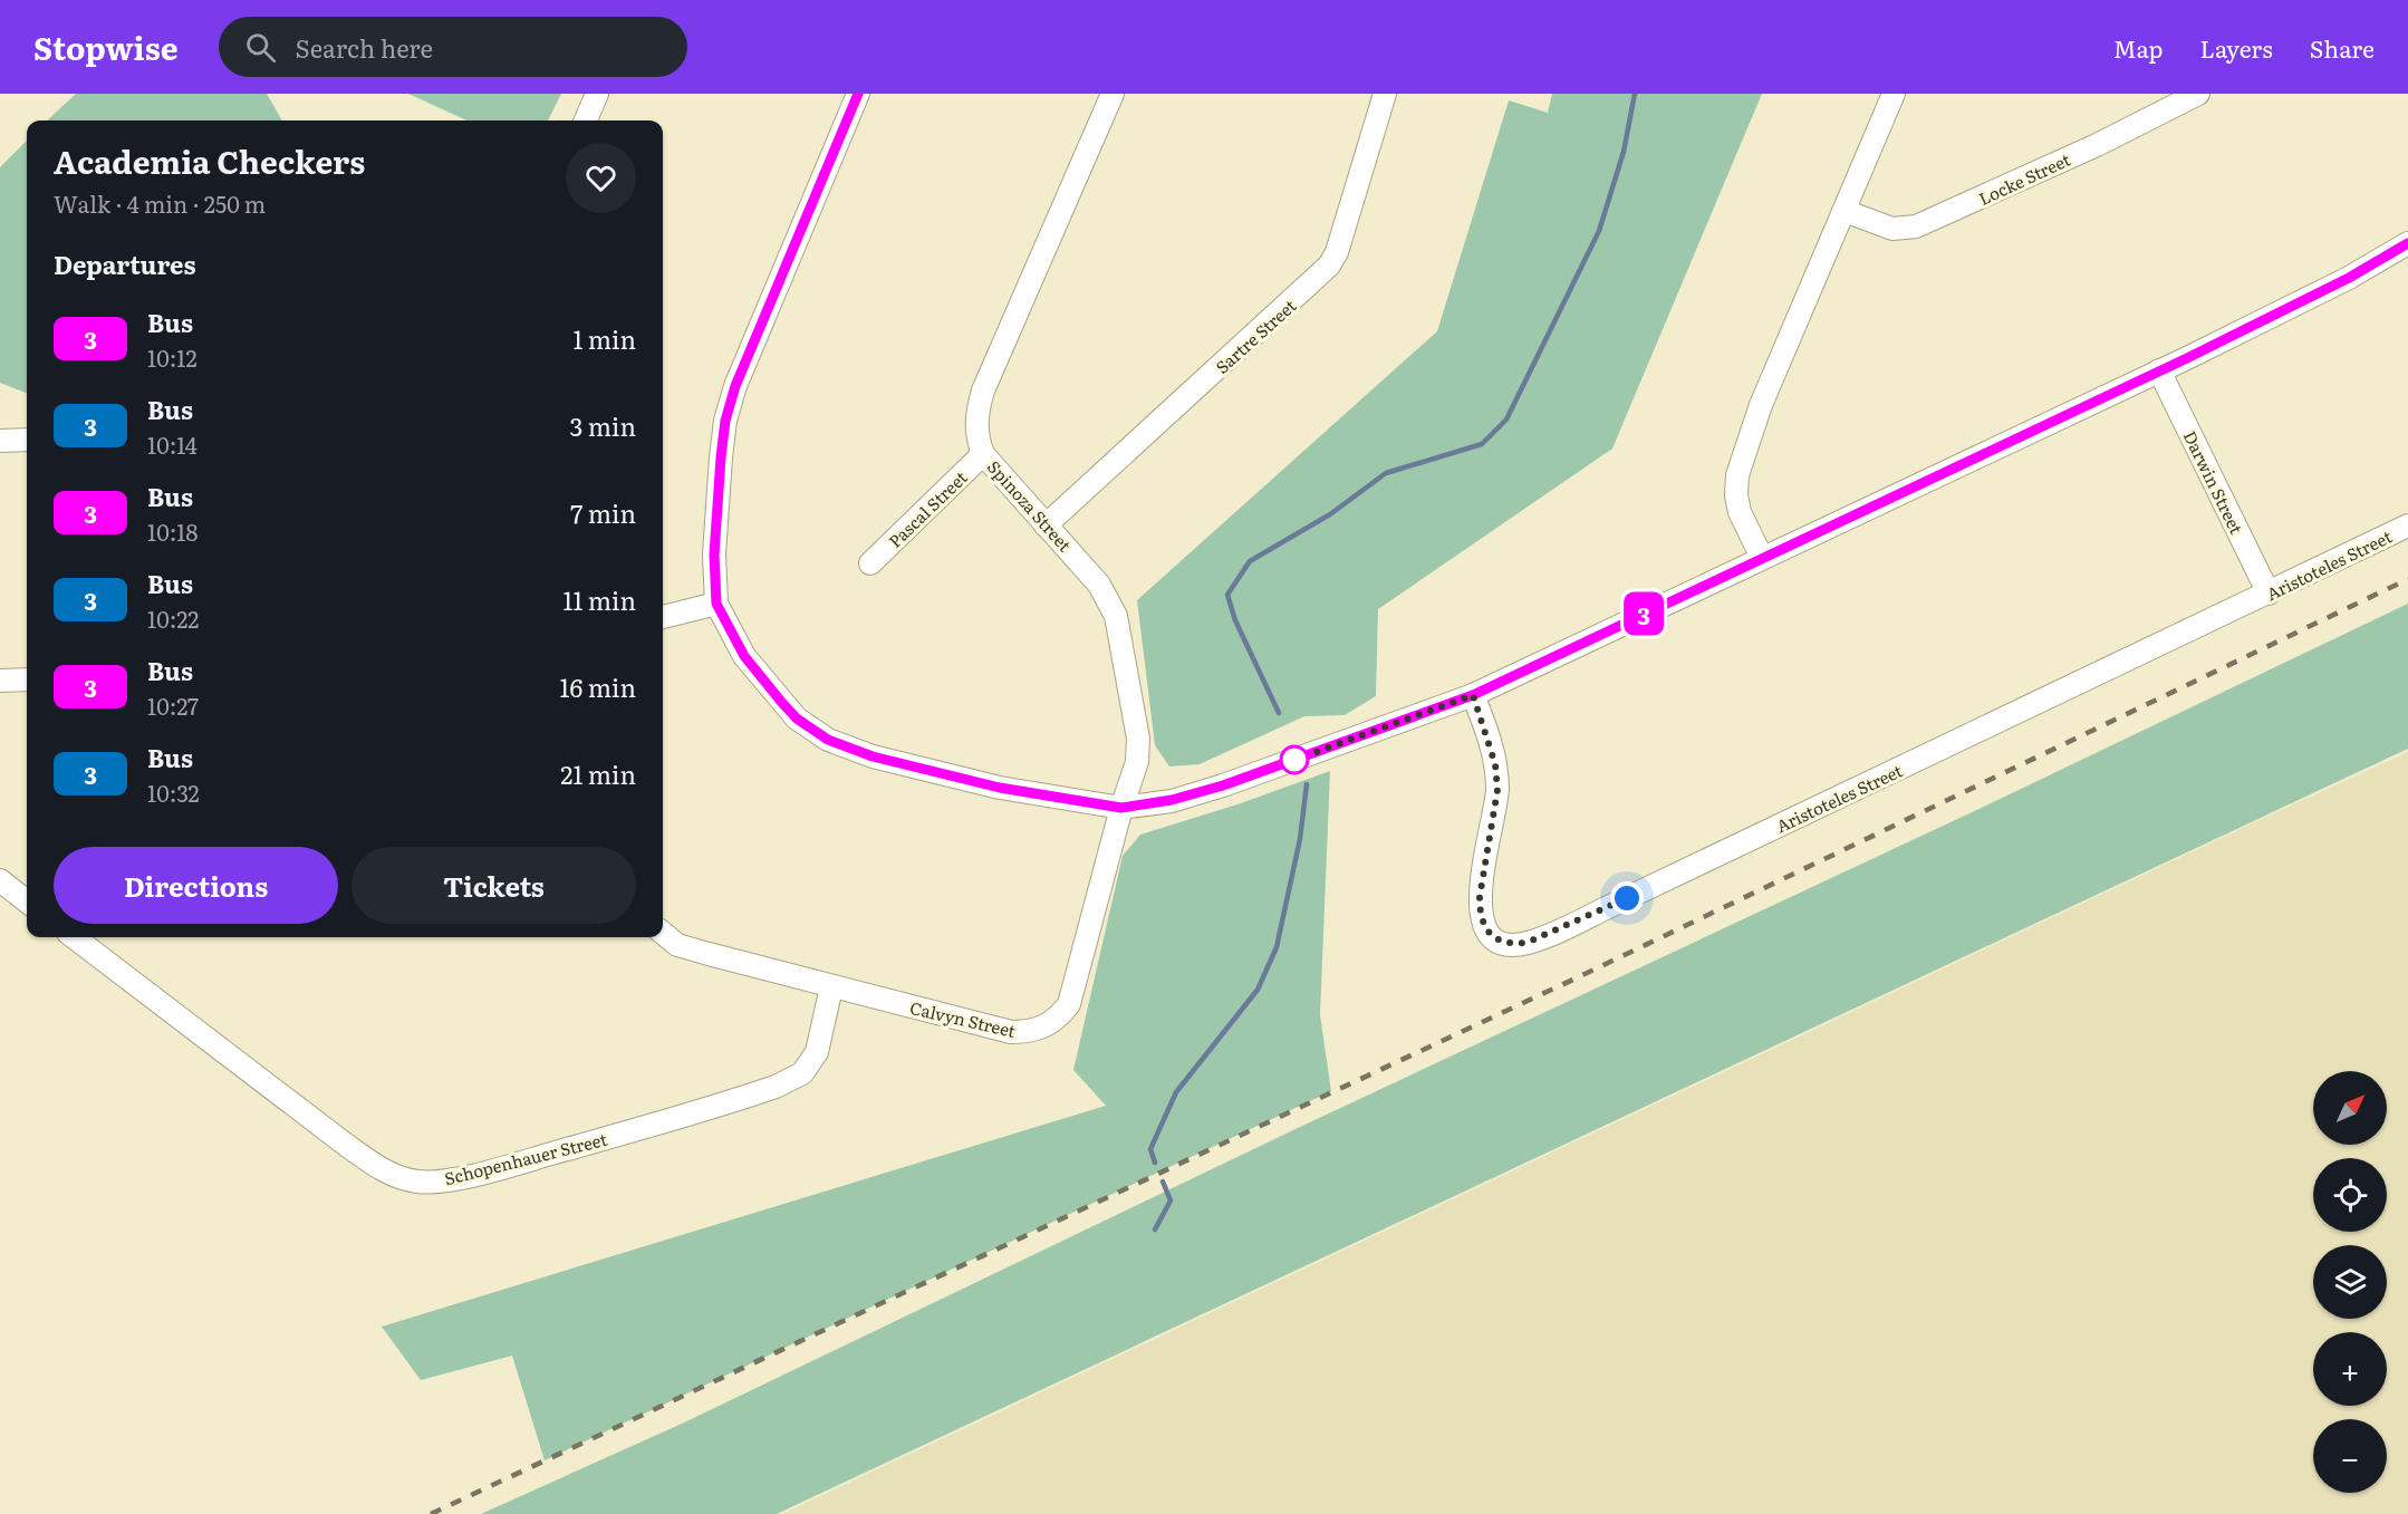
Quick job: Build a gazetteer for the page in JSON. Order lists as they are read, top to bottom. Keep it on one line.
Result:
{"streets":{"street":["Locke Street","Sartre Street","Darwin Street","Spinoza Street","Pascal Street","Aristoteles Street","Calvyn Street","Schopenhauer Street"]},"crossings":[["Sartre Street","Spinoza Street"],["Darwin Street","Aristoteles Street"],["Spinoza Street","Pascal Street"],["Spinoza Street","Calvyn Street"],["Calvyn Street","Schopenhauer Street"]],"lines":["bus line 3"],"north":"top right","page":{"header":"Stopwise","search":"Search here","nav":["Map","Layers","Share"],"on_map":"3","heading":[["Academia Checkers","Walk · 4 min · 250 m"],"Departures"],"list":[{"mark":"3","name":"Bus","note":"10:12","value":"1 min"},{"mark":"3","name":"Bus","note":"10:14","value":"3 min"},{"mark":"3","name":"Bus","note":"10:18","value":"7 min"},{"mark":"3","name":"Bus","note":"10:22","value":"11 min"},{"mark":"3","name":"Bus","note":"10:27","value":"16 min"},{"mark":"3","name":"Bus","note":"10:32","value":"21 min"}],"buttons":["Directions","Tickets"],"map_buttons":["+","−"]}}
